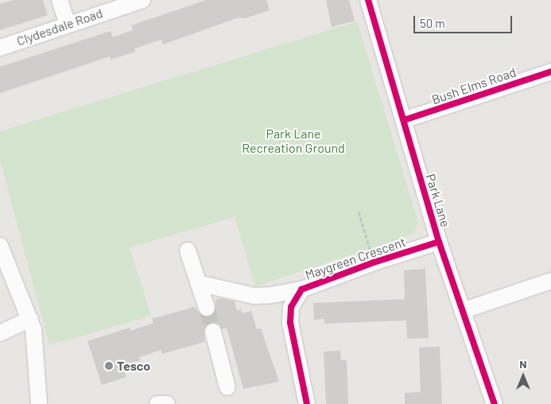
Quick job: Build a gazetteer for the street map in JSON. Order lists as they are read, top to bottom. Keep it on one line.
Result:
{"streets":{"street":["Clydesdale Road","Bush Elms Road","Park Lane","Maygreen Crescent"]},"crossings":[["Bush Elms Road","Park Lane"],["Park Lane","Maygreen Crescent"]],"parks":["Park Lane Recreation Ground"],"places":["Tesco"],"scale_bar":"50 m","north":"top"}
